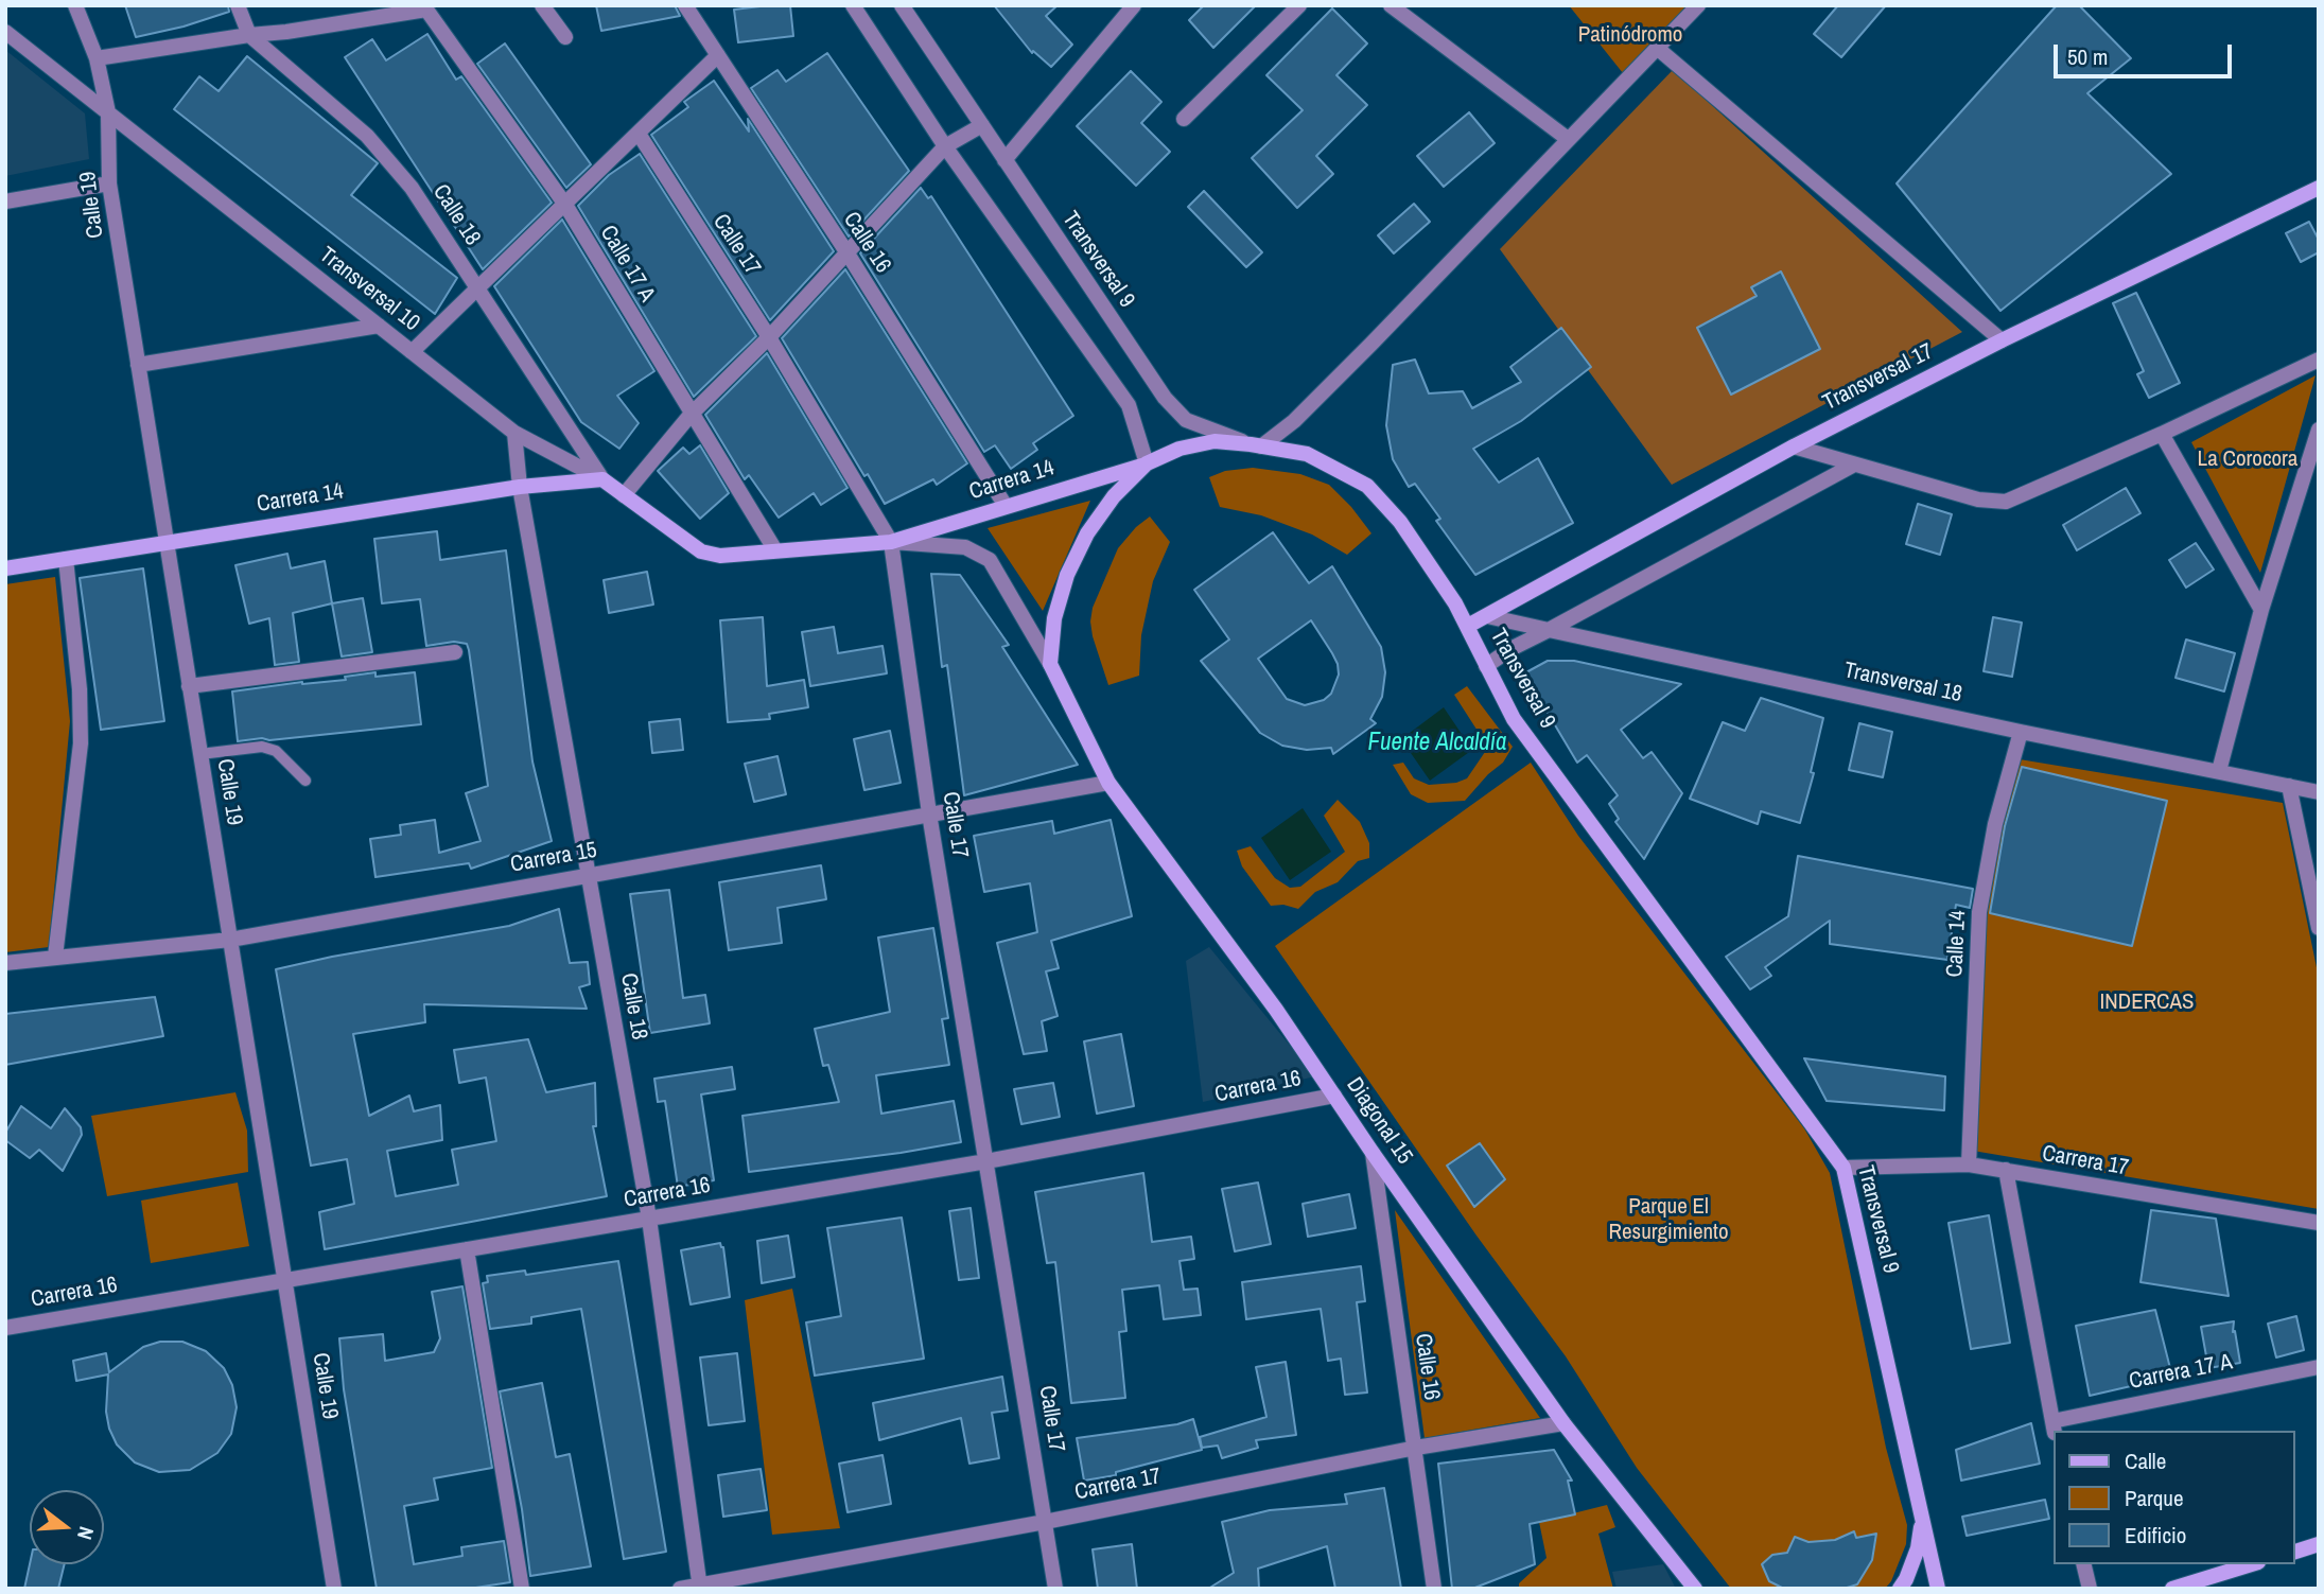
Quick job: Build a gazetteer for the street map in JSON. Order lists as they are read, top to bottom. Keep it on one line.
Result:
{"streets":{"street":["Calle 19","Calle 18","Calle 16","Calle 17","Transversal 9","Calle 17 A","Transversal 10","Transversal 17","Carrera 14","Transversal 18","Carrera 15","Calle 14","Carrera 16","Diagonal 15","Carrera 17","Carrera 17 A"]},"crossings":[["Calle 19","Transversal 10"],["Calle 19","Carrera 14"],["Calle 19","Carrera 15"],["Calle 19","Carrera 16"],["Calle 18","Calle 17 A"],["Calle 18","Transversal 10"],["Calle 18","Carrera 14"],["Calle 18","Carrera 15"],["Calle 18","Carrera 16"],["Calle 18","Carrera 17"],["Calle 16","Carrera 14"],["Calle 16","Diagonal 15"],["Calle 16","Carrera 17"],["Calle 17","Carrera 14"],["Calle 17","Carrera 15"],["Calle 17","Carrera 16"],["Calle 17","Carrera 17"],["Transversal 9","Transversal 17"],["Transversal 9","Carrera 17"],["Calle 17 A","Carrera 14"],["Transversal 10","Carrera 14"],["Transversal 17","Transversal 18"],["Carrera 14","Diagonal 15"],["Transversal 18","Calle 14"],["Carrera 15","Diagonal 15"],["Calle 14","Carrera 17"],["Carrera 16","Diagonal 15"],["Diagonal 15","Carrera 17"]],"water":["Fuente Alcaldía"],"parks":["Patinódromo","La Corocora","INDERCAS","Parque El Resurgimiento"],"legend":["Calle","Parque","Edificio"],"scale_bar":"50 m","north":"right"}
